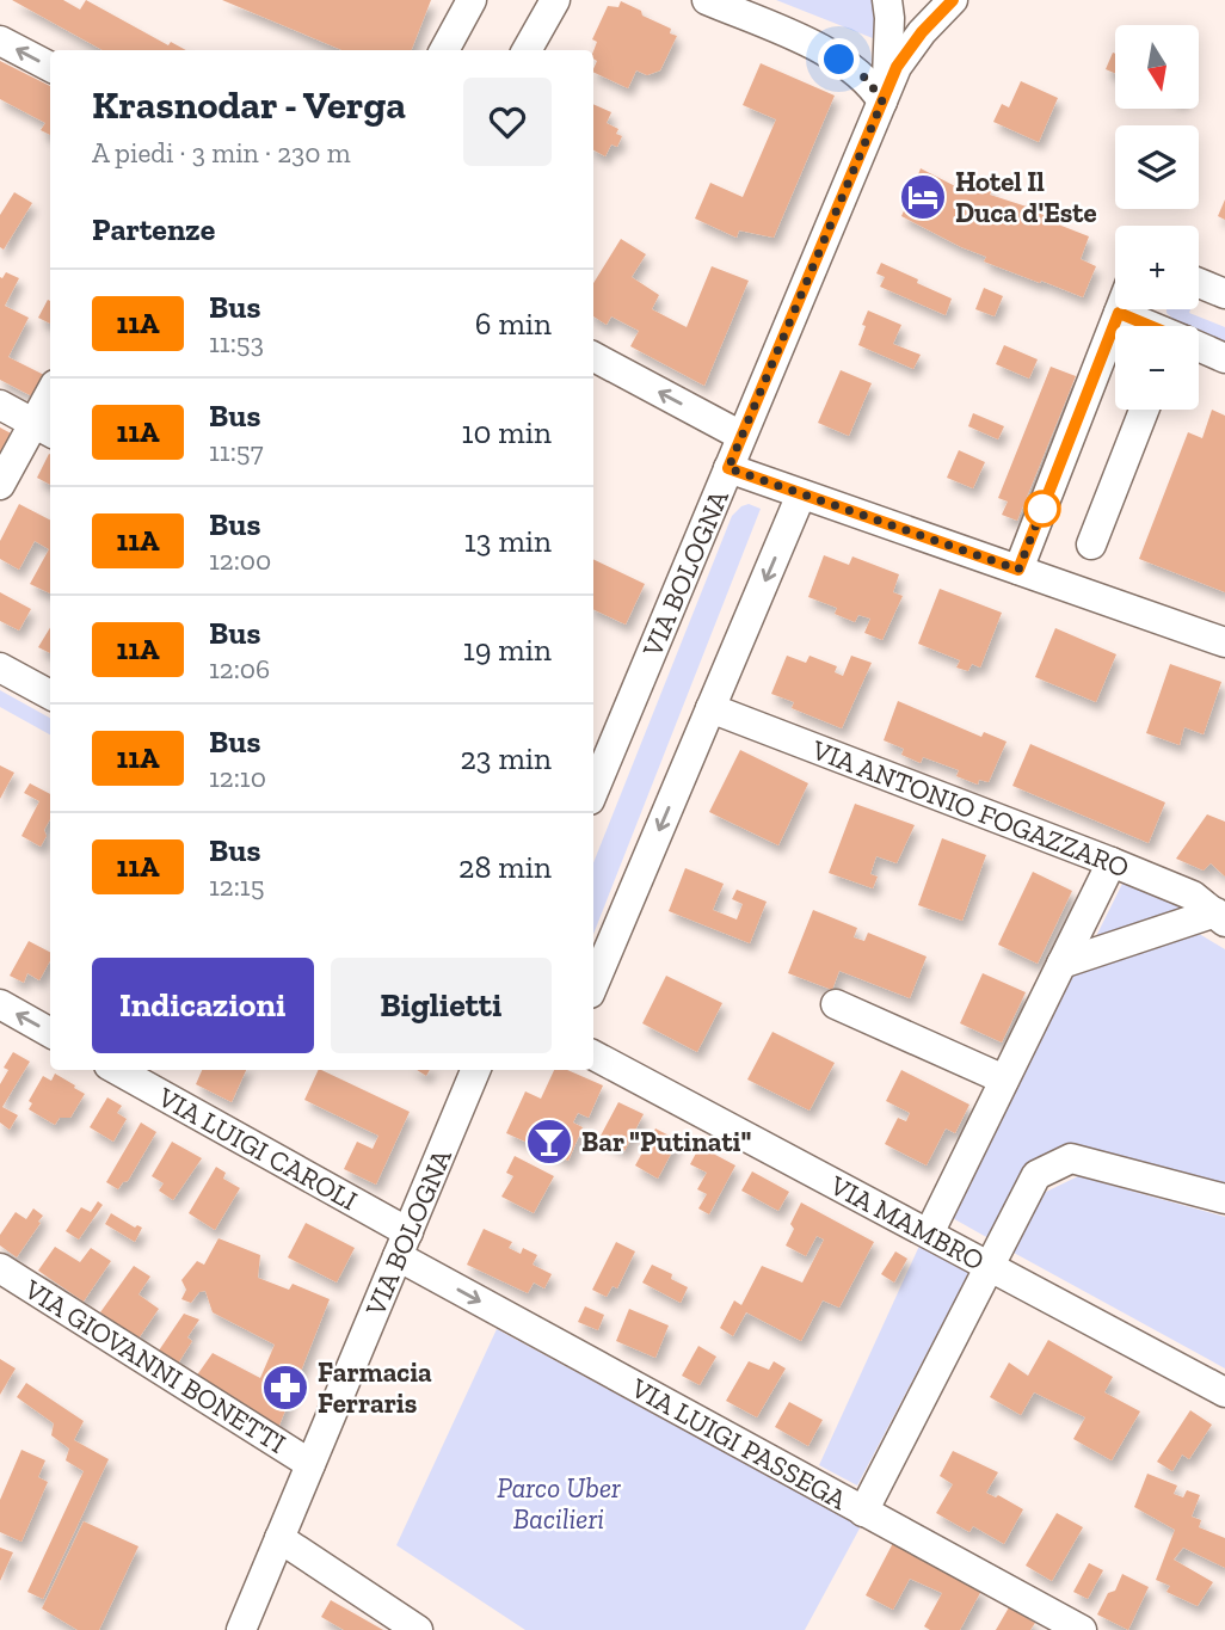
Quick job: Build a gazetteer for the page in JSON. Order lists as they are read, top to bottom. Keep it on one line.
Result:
{"streets":{"street":["VIA BOLOGNA","VIA ANTONIO FOGAZZARO","VIA LUIGI CAROLI","VIA MAMBRO","VIA GIOVANNI BONETTI","VIA LUIGI PASSEGA"]},"crossings":[["VIA BOLOGNA","VIA LUIGI CAROLI"],["VIA BOLOGNA","VIA GIOVANNI BONETTI"],["VIA BOLOGNA","VIA LUIGI PASSEGA"],["VIA LUIGI CAROLI","VIA LUIGI PASSEGA"]],"one_way":["VIA LUIGI PASSEGA"],"parks":["Parco Uber Bacilieri"],"places":{"hotel":["Hotel Il Duca d'Este"],"bar":["Bar \"Putinati\""],"pharmacy":["Farmacia Ferraris"]},"lines":["bus line 11A"],"north":"bottom","page":{"map_buttons":["+","−"],"heading":[["Krasnodar - Verga","A piedi · 3 min · 230 m"],"Partenze"],"list":[{"mark":"11A","name":"Bus","note":"11:53","value":"6 min"},{"mark":"11A","name":"Bus","note":"11:57","value":"10 min"},{"mark":"11A","name":"Bus","note":"12:00","value":"13 min"},{"mark":"11A","name":"Bus","note":"12:06","value":"19 min"},{"mark":"11A","name":"Bus","note":"12:10","value":"23 min"},{"mark":"11A","name":"Bus","note":"12:15","value":"28 min"}],"buttons":["Indicazioni","Biglietti"]}}
